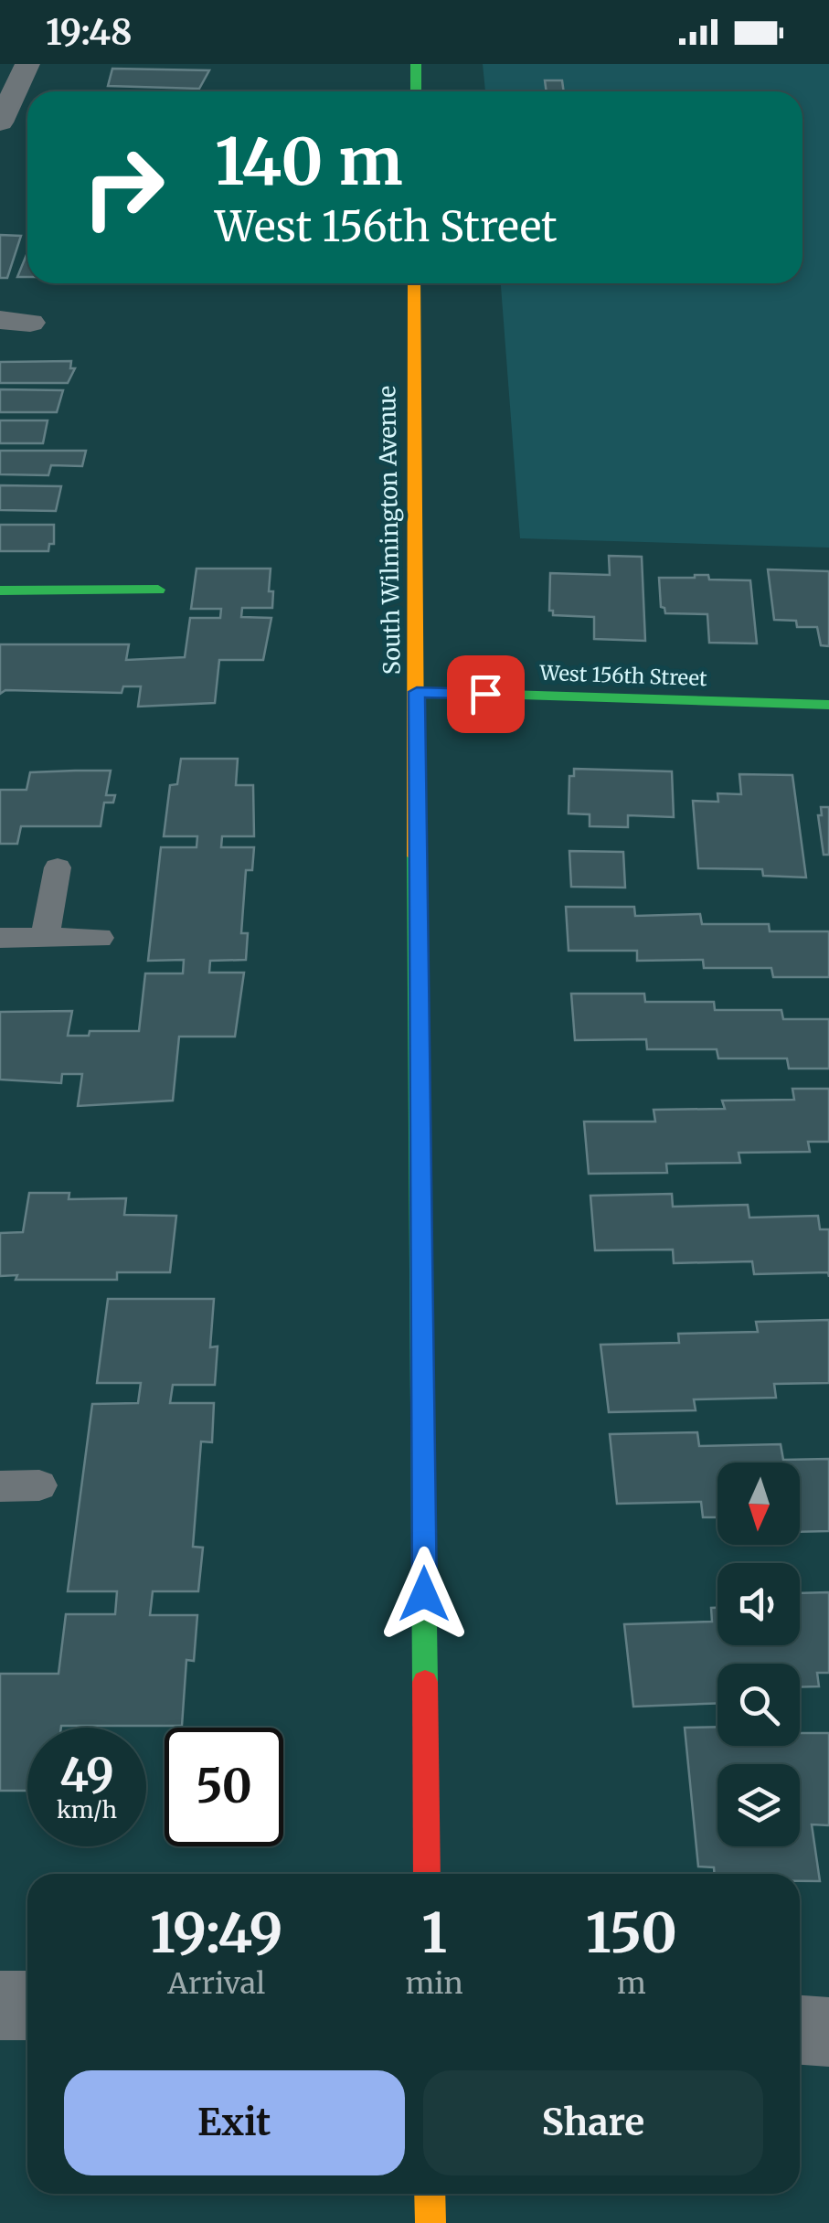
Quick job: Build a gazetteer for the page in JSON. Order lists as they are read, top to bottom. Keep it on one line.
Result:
{"streets":{"main road":["South Wilmington Avenue","West 156th Street"]},"crossings":[["South Wilmington Avenue","West 156th Street"]],"north":"bottom","page":{"status":"19:48","turn":["140 m","West 156th Street"],"speed":"49 km/h","limit":"50","eta":["19:49","Arrival","1","min","150","m"],"buttons":["Exit","Share"]}}
